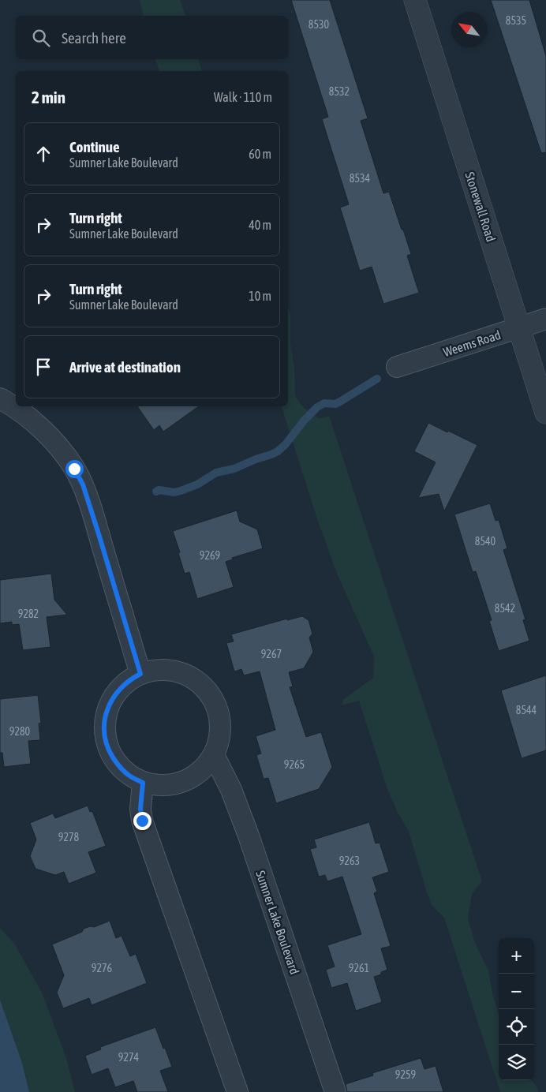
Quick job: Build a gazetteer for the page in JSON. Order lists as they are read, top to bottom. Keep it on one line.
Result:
{"streets":{"street":["Stonewall Road","Weems Road","Sumner Lake Boulevard"]},"crossings":[["Stonewall Road","Weems Road"]],"house_numbers":["8535","8530","8532","8534","8540","9269","8542","9282","9267","8544","9280","9265","9278","9263","9276","9261","9274","9259"],"north":"top left","page":{"search":"Search here","heading":["2 min","Walk · 110 m"],"list":[["Continue","Sumner Lake Boulevard","60 m"],["Turn right","Sumner Lake Boulevard","40 m"],["Turn right","Sumner Lake Boulevard","10 m"],"Arrive at destination"],"map_buttons":["+","−"]}}
